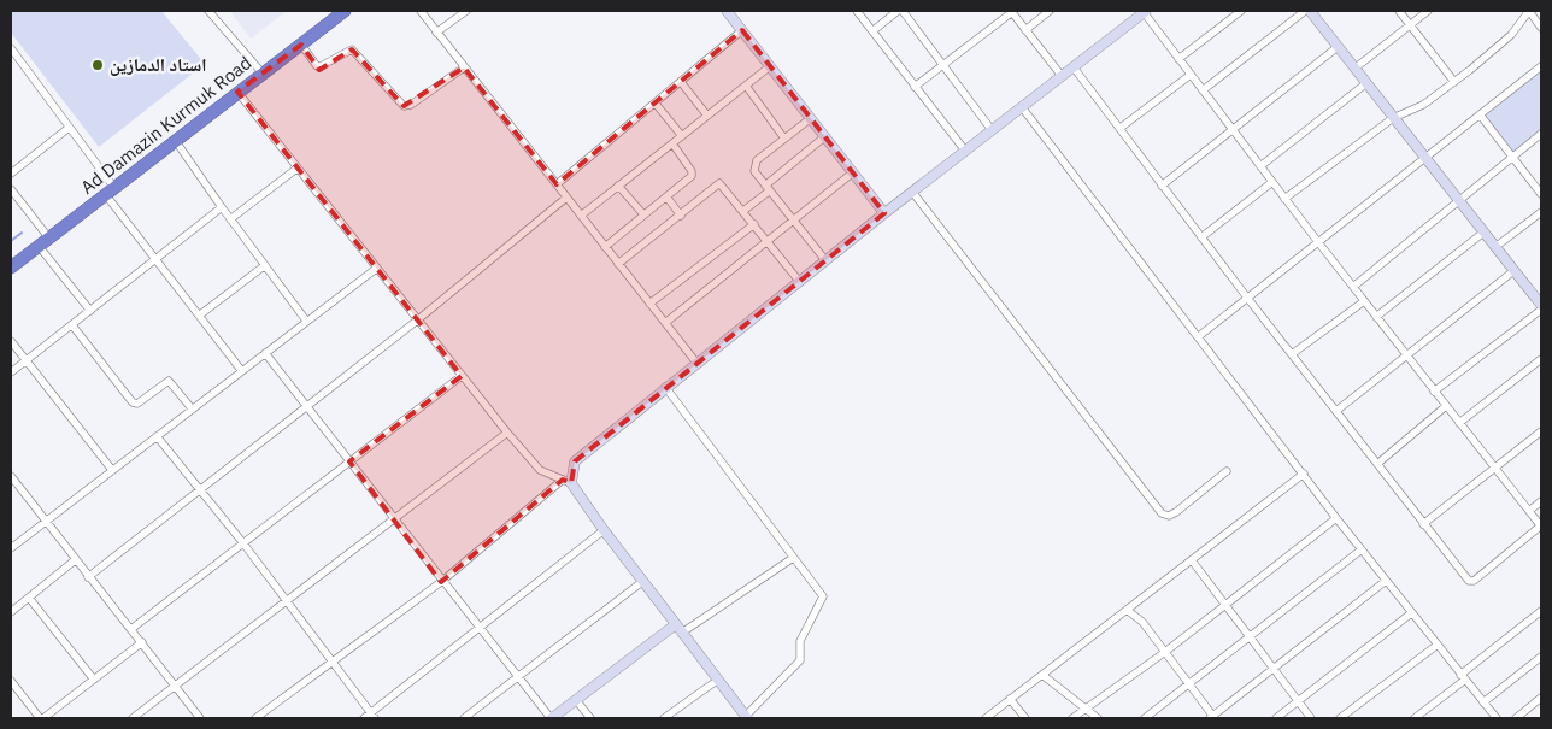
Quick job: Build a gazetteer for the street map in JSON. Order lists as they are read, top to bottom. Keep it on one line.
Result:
{"streets":{"highway":["Ad Damazin Kurmuk Road"]},"places":["استاد الدمازين"]}
